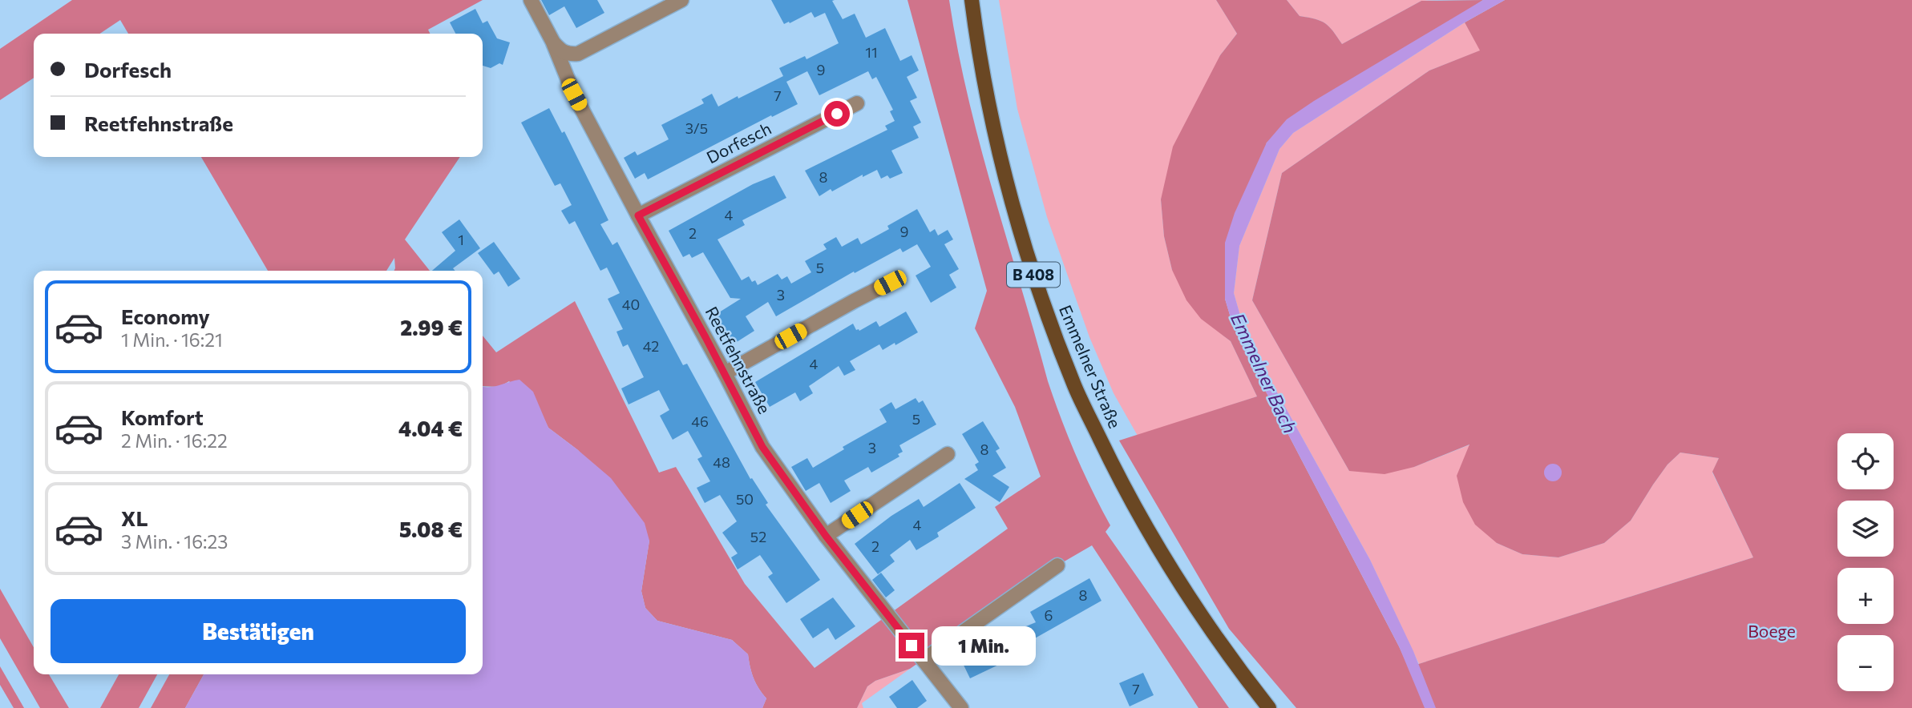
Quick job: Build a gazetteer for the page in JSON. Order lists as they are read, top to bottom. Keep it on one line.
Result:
{"streets":{"main road":["B 408","Emmelner Straße"],"street":["Dorfesch","Reetfehnstraße"]},"crossings":[["Dorfesch","Reetfehnstraße"]],"water":["Emmelner Bach"],"parks":["Boege"],"house_numbers":["11","9","7","3/5","8","4","9","2","1","5","3","40","42","4","5","46","3","8","48","50","4","52","2","8","6","7"],"page":{"banner":["Dorfesch","Reetfehnstraße"],"list":[{"name":"Economy","note":"1 Min. · 16:21","value":"2.99 €"},{"name":"Komfort","note":"2 Min. · 16:22","value":"4.04 €"},{"name":"XL","note":"3 Min. · 16:23","value":"5.08 €"}],"map_buttons":["+","−"],"buttons":"Bestätigen","bubble":"1 Min."}}
